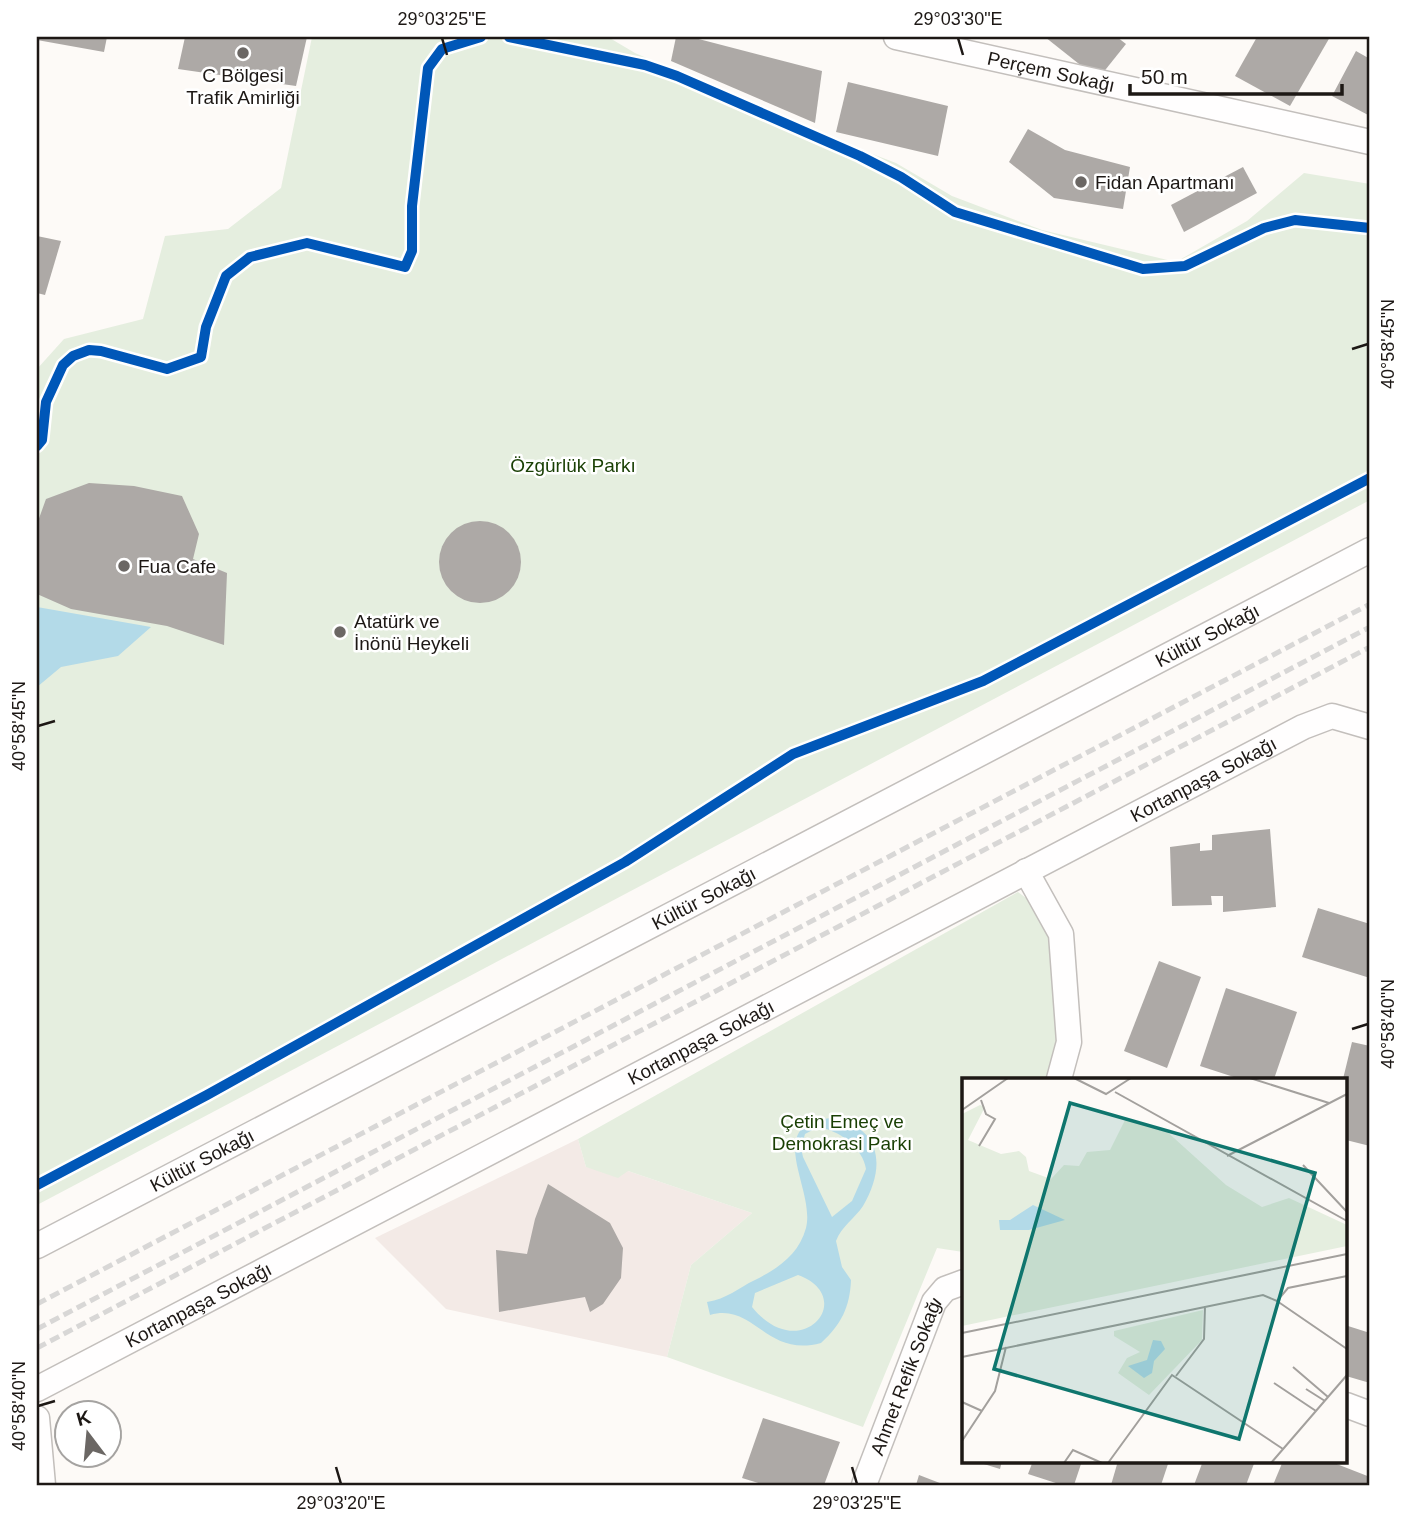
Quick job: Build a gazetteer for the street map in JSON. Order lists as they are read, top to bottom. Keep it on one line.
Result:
{"streets":{"street":["Perçem Sokağı","Kültür Sokağı","Kortanpaşa Sokağı","Ahmet Refik Sokağı"]},"parks":["Özgürlük Parkı","Çetin Emeç ve Demokrasi Parkı"],"places":["C Bölgesi Trafik Amirliği","Fidan Apartmanı","Fua Cafe","Atatürk ve İnönü Heykeli"],"scale_bar":"50 m","north":"top","coordinates":["29°03'25\"E","29°03'30\"E","40°58'45\"N","40°58'40\"N","29°03'20\"E"]}
